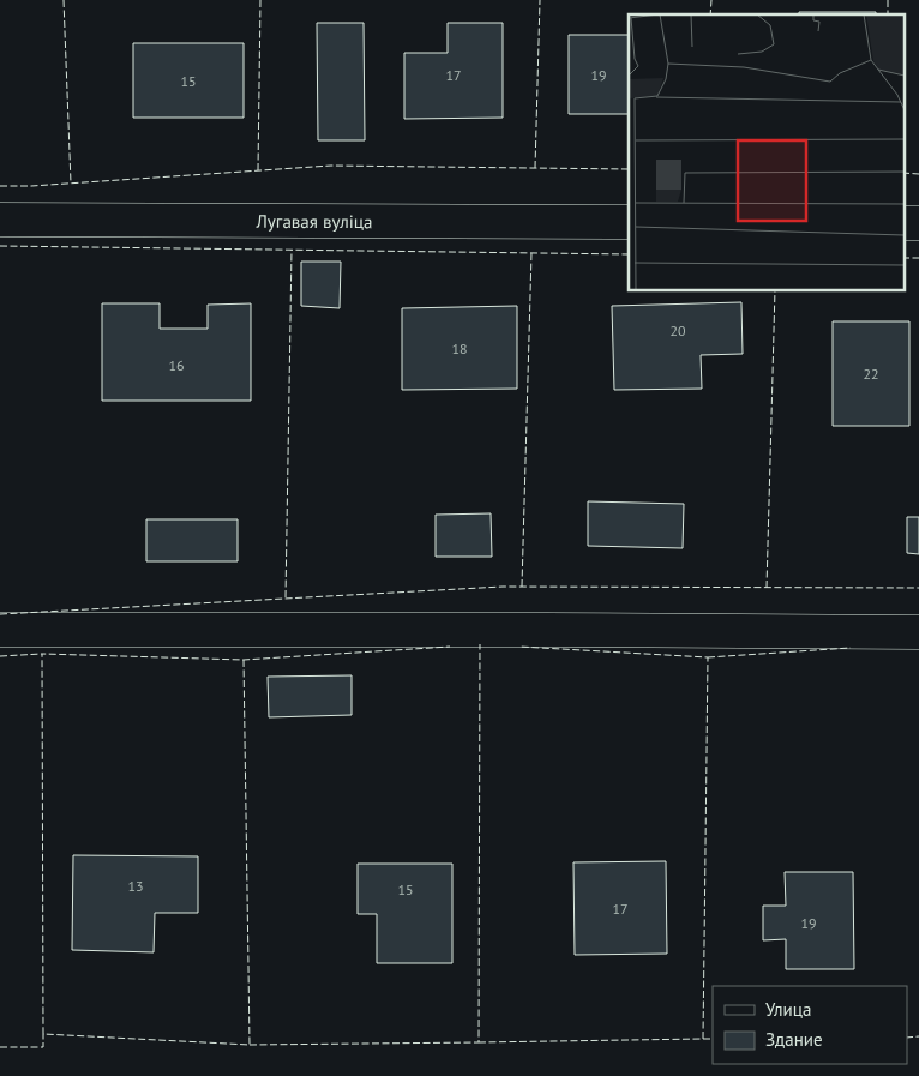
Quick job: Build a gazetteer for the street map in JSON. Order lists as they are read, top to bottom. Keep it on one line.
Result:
{"streets":{"street":["Лугавая вуліца"]},"house_numbers":["17","19","15","20","18","16","22","13","15","17","19"],"legend":["Улица","Здание"]}
